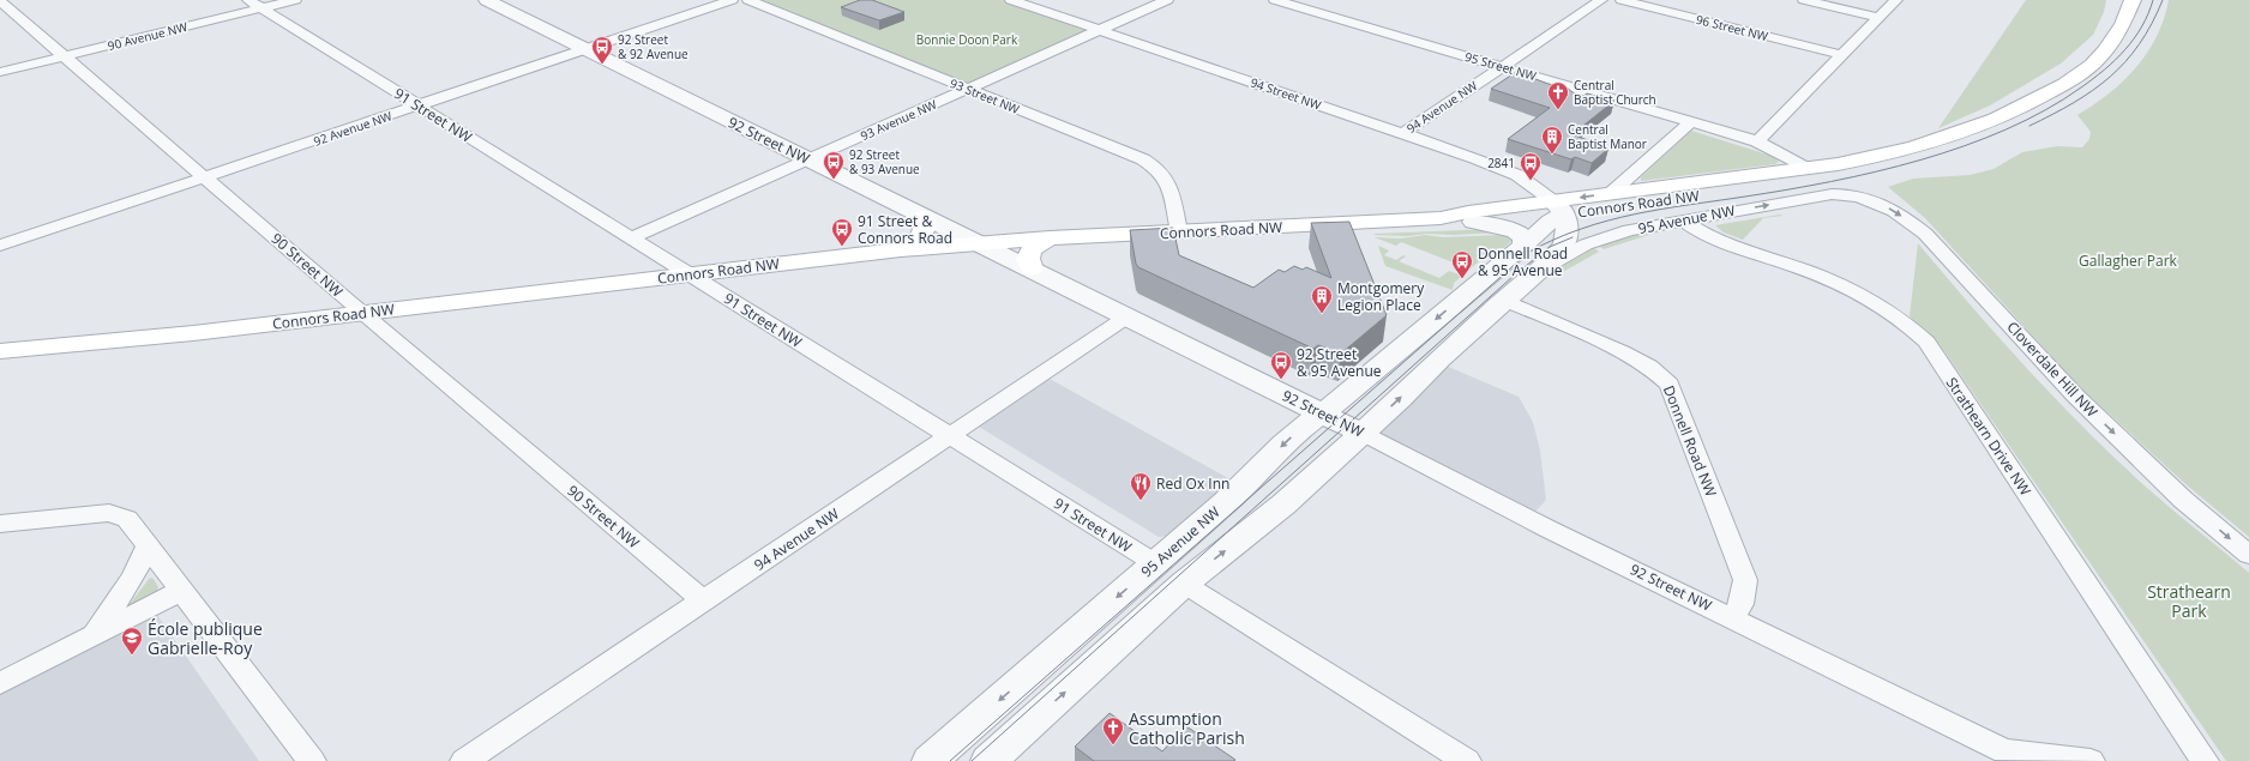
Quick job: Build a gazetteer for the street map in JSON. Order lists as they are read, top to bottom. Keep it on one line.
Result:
{"streets":{"main road":["Connors Road NW"],"street":["96 Street NW","90 Avenue NW","95 Street NW","94 Street NW","93 Street NW","94 Avenue NW","91 Street NW","93 Avenue NW","92 Avenue NW","92 Street NW","95 Avenue NW","90 Street NW","Cloverdale Hill NW","Strathearn Drive NW","Donnell Road NW"]},"crossings":[["90 Avenue NW","91 Street NW"],["90 Avenue NW","90 Street NW"],["95 Street NW","94 Avenue NW"],["95 Street NW","Connors Road NW"],["94 Street NW","94 Avenue NW"],["94 Street NW","93 Avenue NW"],["94 Street NW","Connors Road NW"],["94 Street NW","95 Avenue NW"],["93 Street NW","93 Avenue NW"],["93 Street NW","Connors Road NW"],["94 Avenue NW","91 Street NW"],["94 Avenue NW","92 Street NW"],["94 Avenue NW","90 Street NW"],["91 Street NW","93 Avenue NW"],["91 Street NW","92 Avenue NW"],["91 Street NW","Connors Road NW"],["91 Street NW","95 Avenue NW"],["93 Avenue NW","92 Street NW"],["92 Avenue NW","92 Street NW"],["92 Avenue NW","90 Street NW"],["92 Street NW","Connors Road NW"],["92 Street NW","95 Avenue NW"],["92 Street NW","Donnell Road NW"],["Connors Road NW","95 Avenue NW"],["Connors Road NW","90 Street NW"],["95 Avenue NW","Cloverdale Hill NW"],["95 Avenue NW","Strathearn Drive NW"],["95 Avenue NW","Donnell Road NW"]],"one_way":["Cloverdale Hill NW"],"parks":["Bonnie Doon Park","Gallagher Park","Strathearn Park"],"places":{"bus stop":["92 Street & 92 Avenue","92 Street & 93 Avenue","2841","91 Street & Connors Road","Donnell Road & 95 Avenue","92 Street & 95 Avenue"],"church":["Central Baptist Church","Assumption Catholic Parish"],"building":["Central Baptist Manor","Montgomery Legion Place"],"restaurant":["Red Ox Inn"],"school or university":["École publique Gabrielle-Roy"]}}
